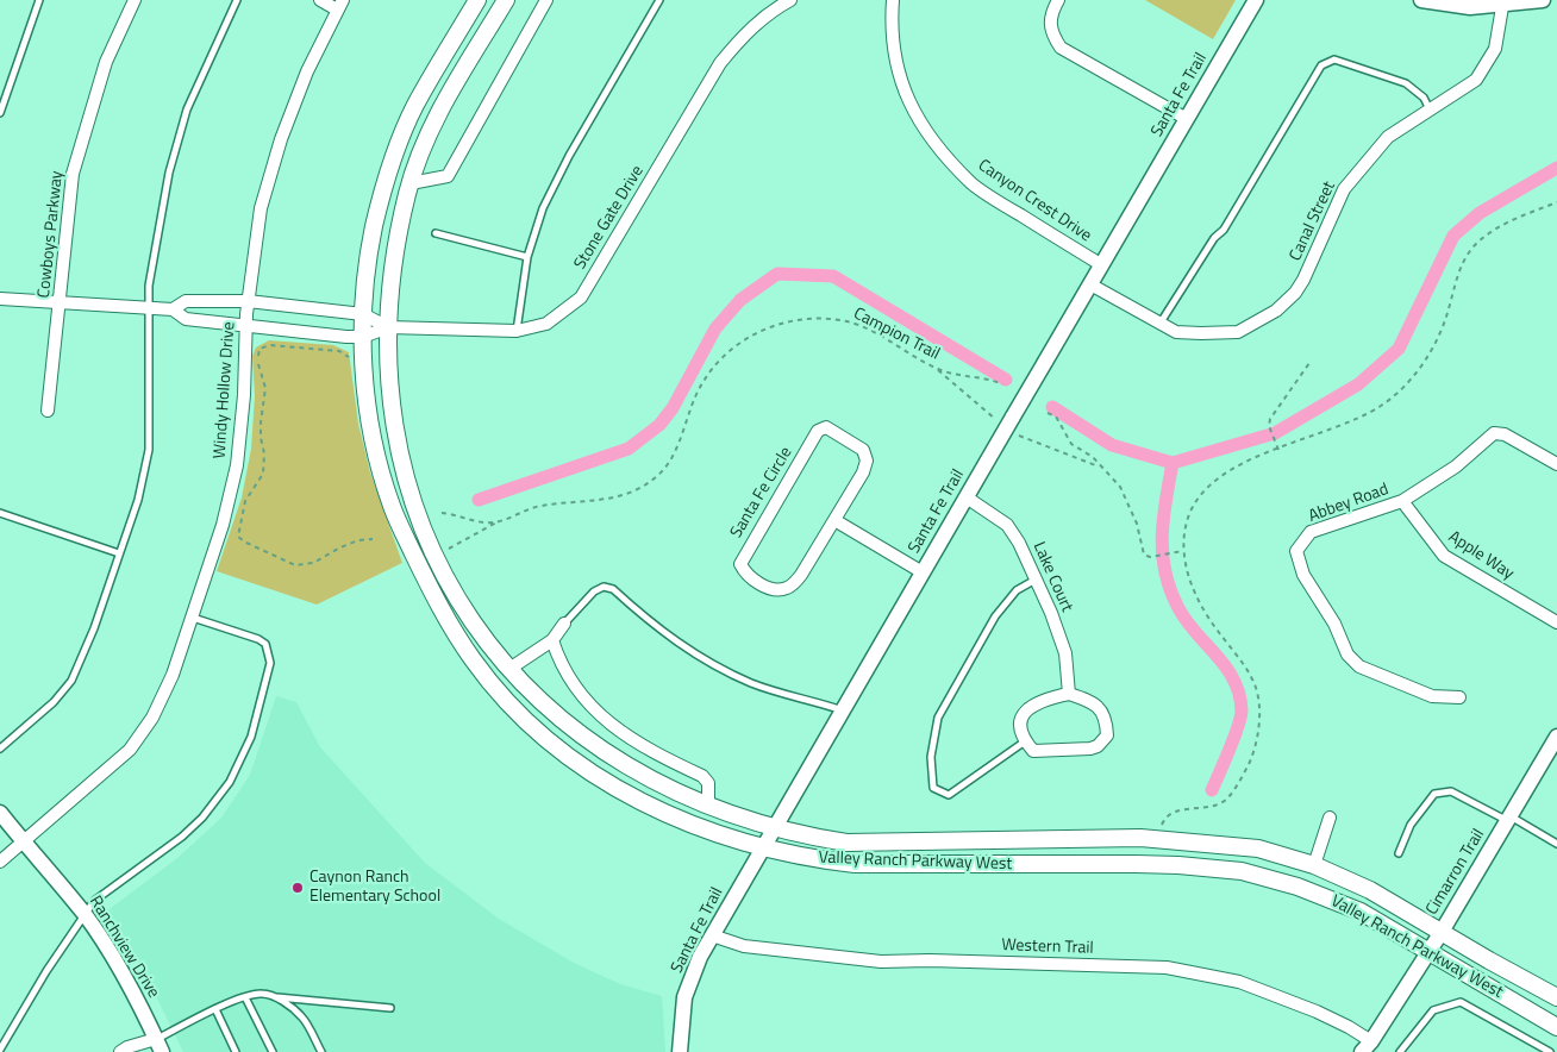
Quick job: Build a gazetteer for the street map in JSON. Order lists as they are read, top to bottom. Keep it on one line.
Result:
{"streets":{"main road":["Valley Ranch Parkway West"],"street":["Santa Fe Trail","Canyon Crest Drive","Stone Gate Drive","Canal Street","Cowboys Parkway","Windy Hollow Drive","Santa Fe Circle","Abbey Road","Apple Way","Lake Court","Cimarron Trail","Ranchview Drive","Western Trail"],"path":["Campion Trail"]},"crossings":[["Santa Fe Trail","Canyon Crest Drive"],["Santa Fe Trail","Canal Street"],["Santa Fe Trail","Lake Court"],["Santa Fe Trail","Valley Ranch Parkway West"],["Santa Fe Trail","Western Trail"],["Stone Gate Drive","Cowboys Parkway"],["Stone Gate Drive","Windy Hollow Drive"],["Stone Gate Drive","Valley Ranch Parkway West"],["Windy Hollow Drive","Ranchview Drive"],["Abbey Road","Apple Way"],["Valley Ranch Parkway West","Cimarron Trail"],["Cimarron Trail","Western Trail"]],"places":["Caynon Ranch Elementary School"]}
